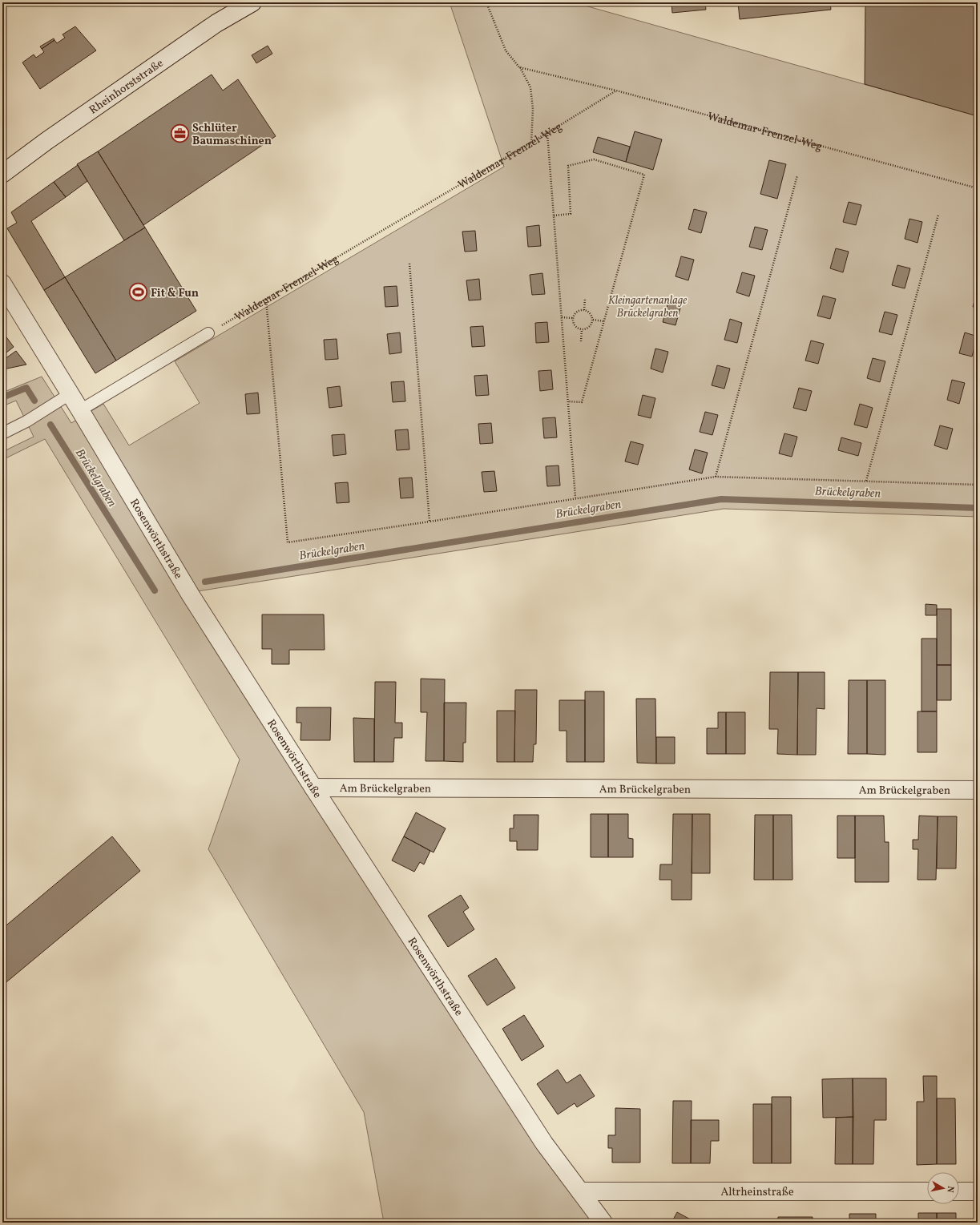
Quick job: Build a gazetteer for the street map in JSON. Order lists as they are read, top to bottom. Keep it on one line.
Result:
{"streets":{"street":["Rheinhorststraße","Rosenwörthstraße","Am Brückelgraben","Altrheinstraße"],"path":["Waldemar-Frenzel-Weg"]},"crossings":[["Rosenwörthstraße","Am Brückelgraben"],["Rosenwörthstraße","Altrheinstraße"]],"water":["Brückelgraben"],"parks":["Kleingartenanlage Brückelgraben"],"places":{"office":["Schlüter Baumaschinen"],"sports":["Fit & Fun"]},"north":"right"}
